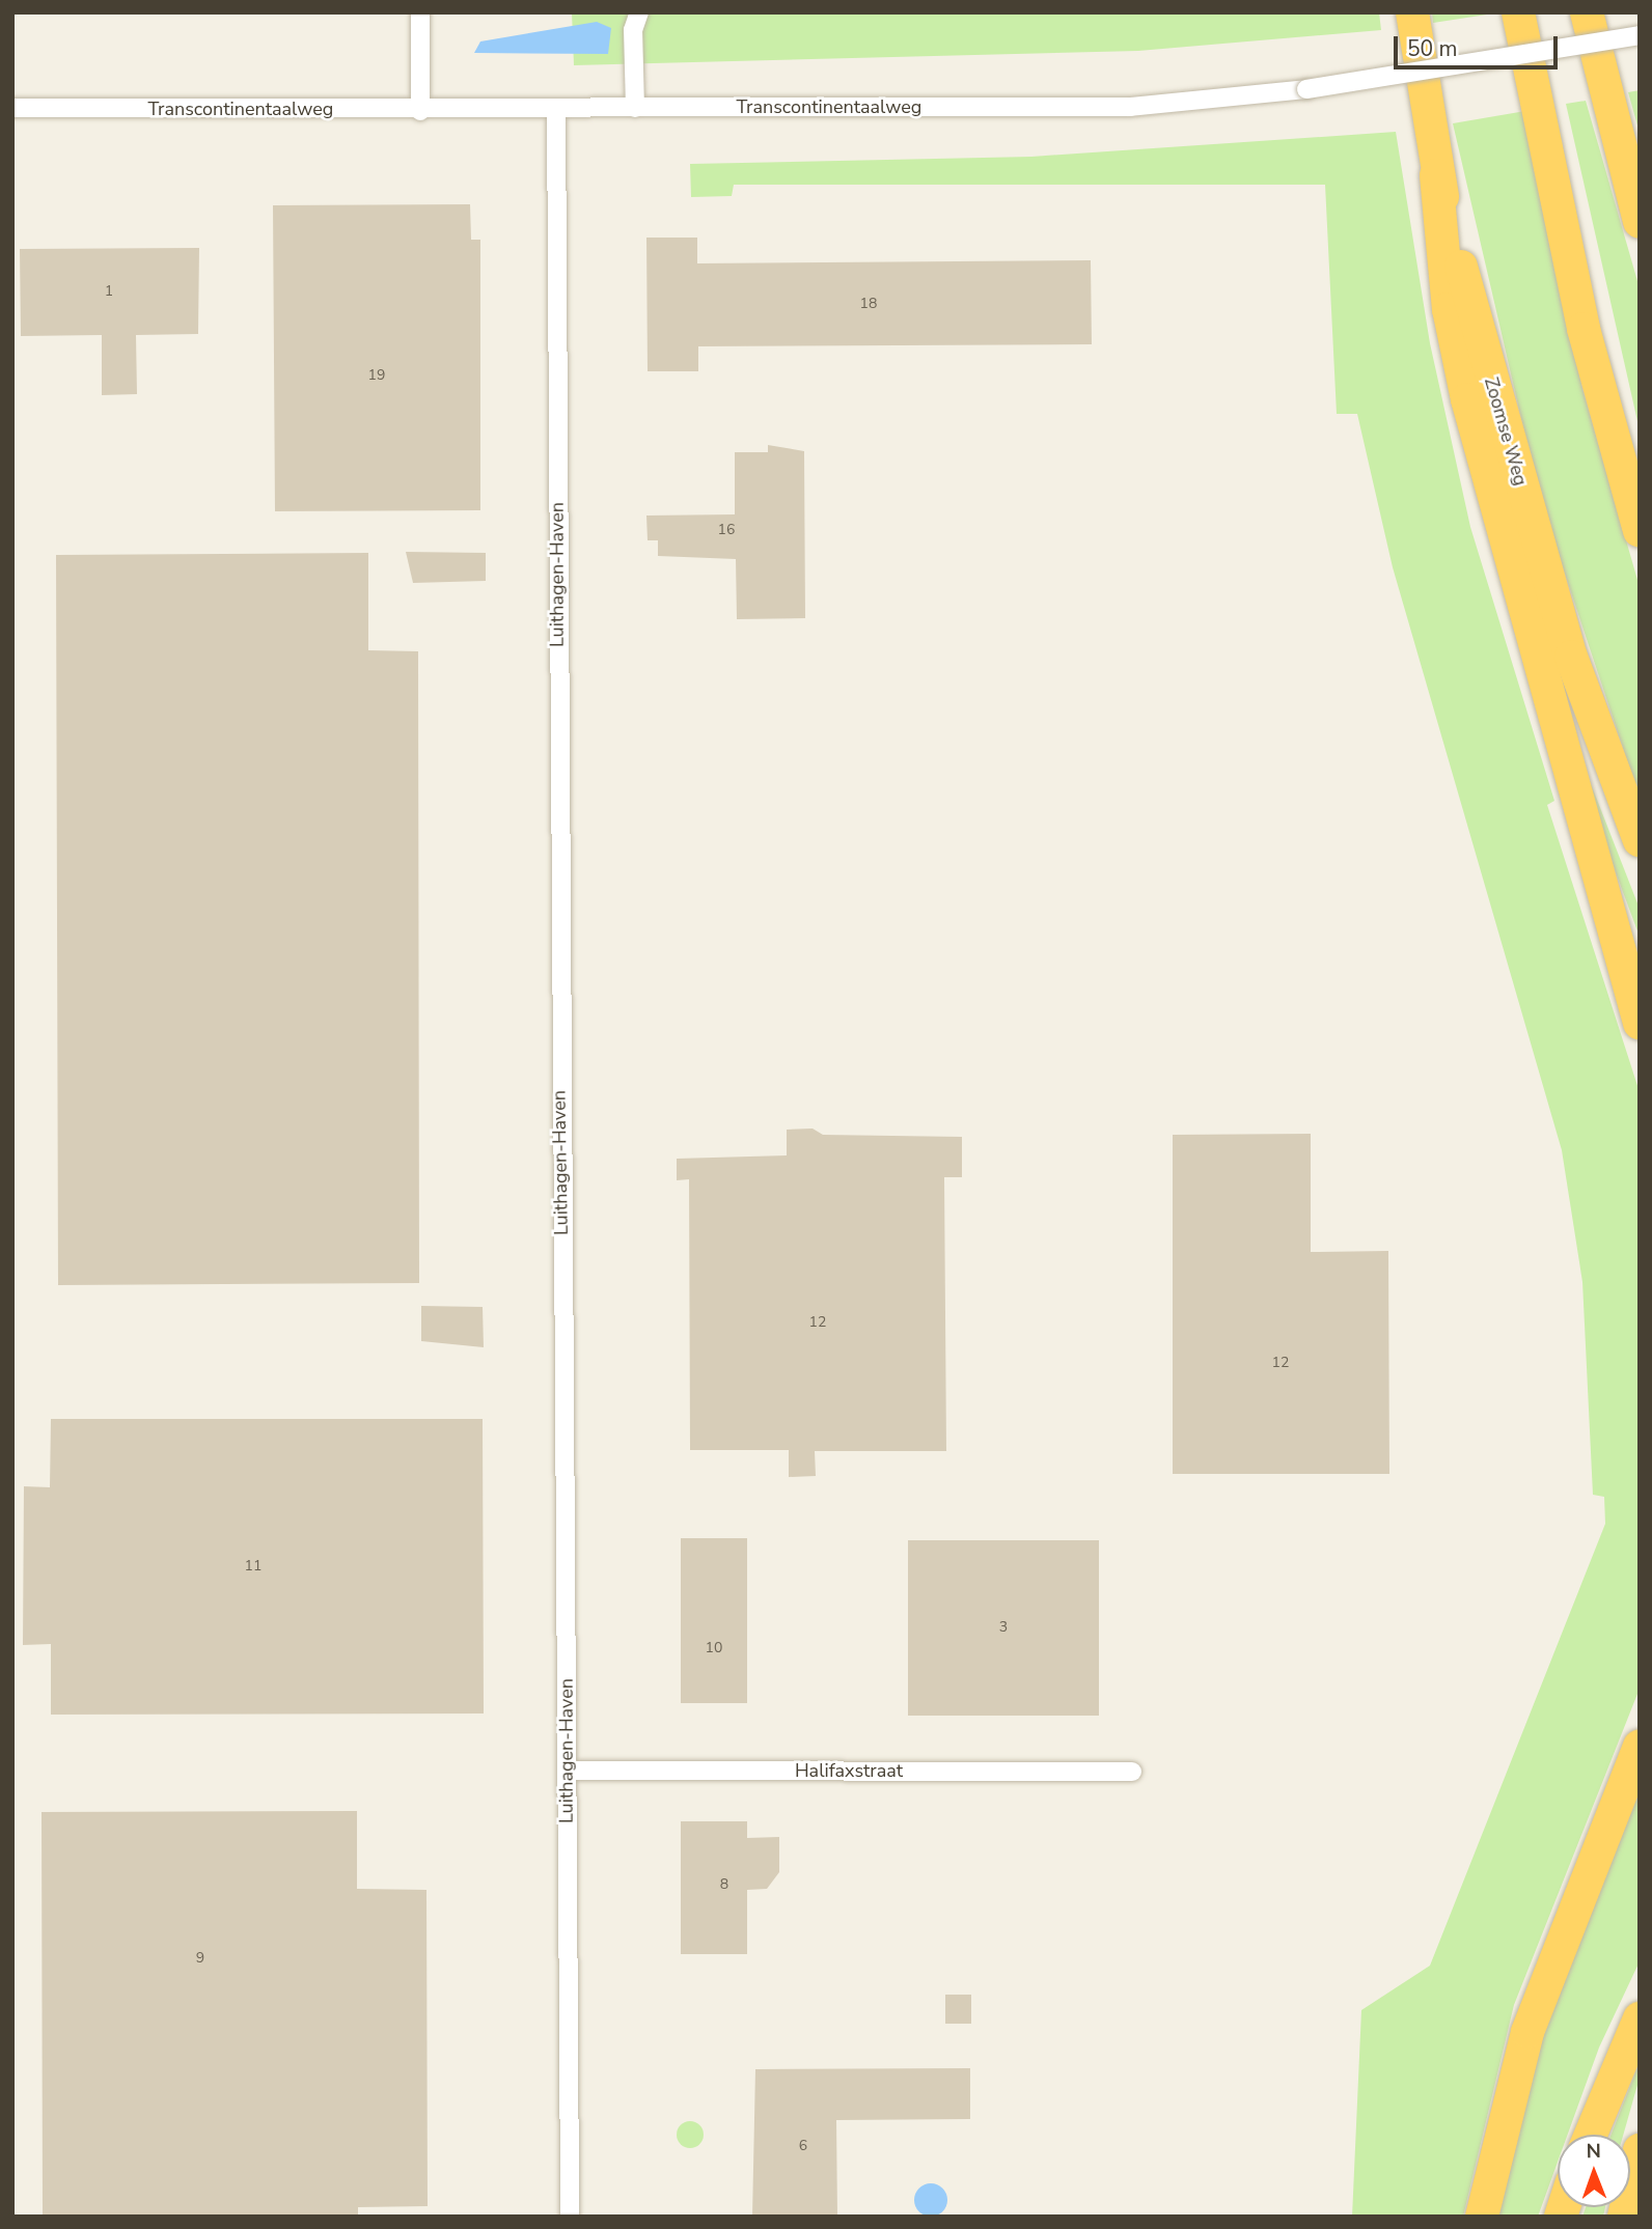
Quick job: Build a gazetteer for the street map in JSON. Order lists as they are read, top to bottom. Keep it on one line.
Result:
{"streets":{"highway":["Zoomse Weg"],"street":["Transcontinentaalweg","Luithagen-Haven","Halifaxstraat"]},"crossings":[["Transcontinentaalweg","Luithagen-Haven"],["Luithagen-Haven","Halifaxstraat"]],"house_numbers":["1","18","19","16","12","12","11","3","10","8","9","6"],"scale_bar":"50 m","north":"top"}
